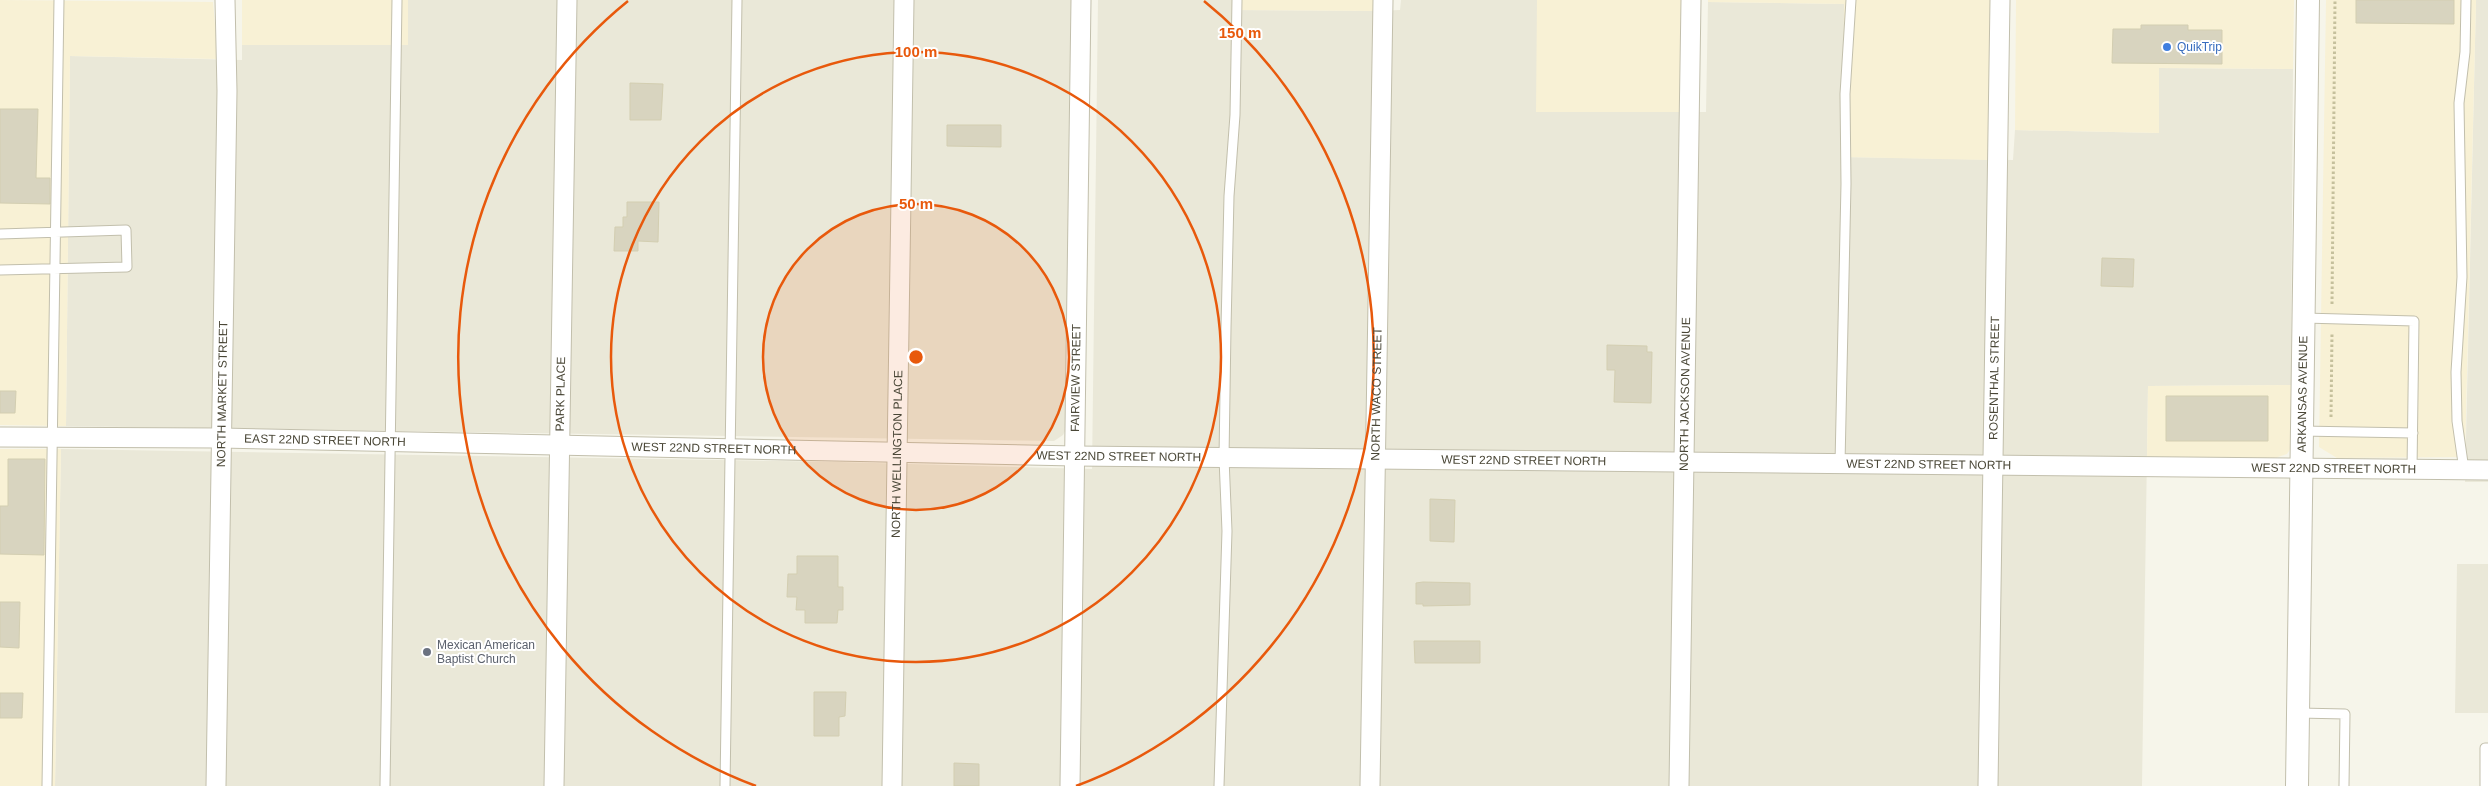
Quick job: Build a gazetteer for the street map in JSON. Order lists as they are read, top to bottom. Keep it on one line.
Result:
{"streets":{"street":["FAIRVIEW STREET","ROSENTHAL STREET","NORTH MARKET STREET","PARK PLACE","NORTH WACO STREET","NORTH JACKSON AVENUE","ARKANSAS AVENUE","EAST 22ND STREET NORTH","WEST 22ND STREET NORTH","NORTH WELLINGTON PLACE"]},"crossings":[["FAIRVIEW STREET","WEST 22ND STREET NORTH"],["ROSENTHAL STREET","WEST 22ND STREET NORTH"],["NORTH MARKET STREET","EAST 22ND STREET NORTH"],["PARK PLACE","EAST 22ND STREET NORTH"],["PARK PLACE","WEST 22ND STREET NORTH"],["NORTH WACO STREET","WEST 22ND STREET NORTH"],["NORTH JACKSON AVENUE","WEST 22ND STREET NORTH"],["ARKANSAS AVENUE","WEST 22ND STREET NORTH"],["EAST 22ND STREET NORTH","WEST 22ND STREET NORTH"],["WEST 22ND STREET NORTH","NORTH WELLINGTON PLACE"]],"places":["QuikTrip","Mexican American Baptist Church"],"rings":["150 m","100 m","50 m"]}
